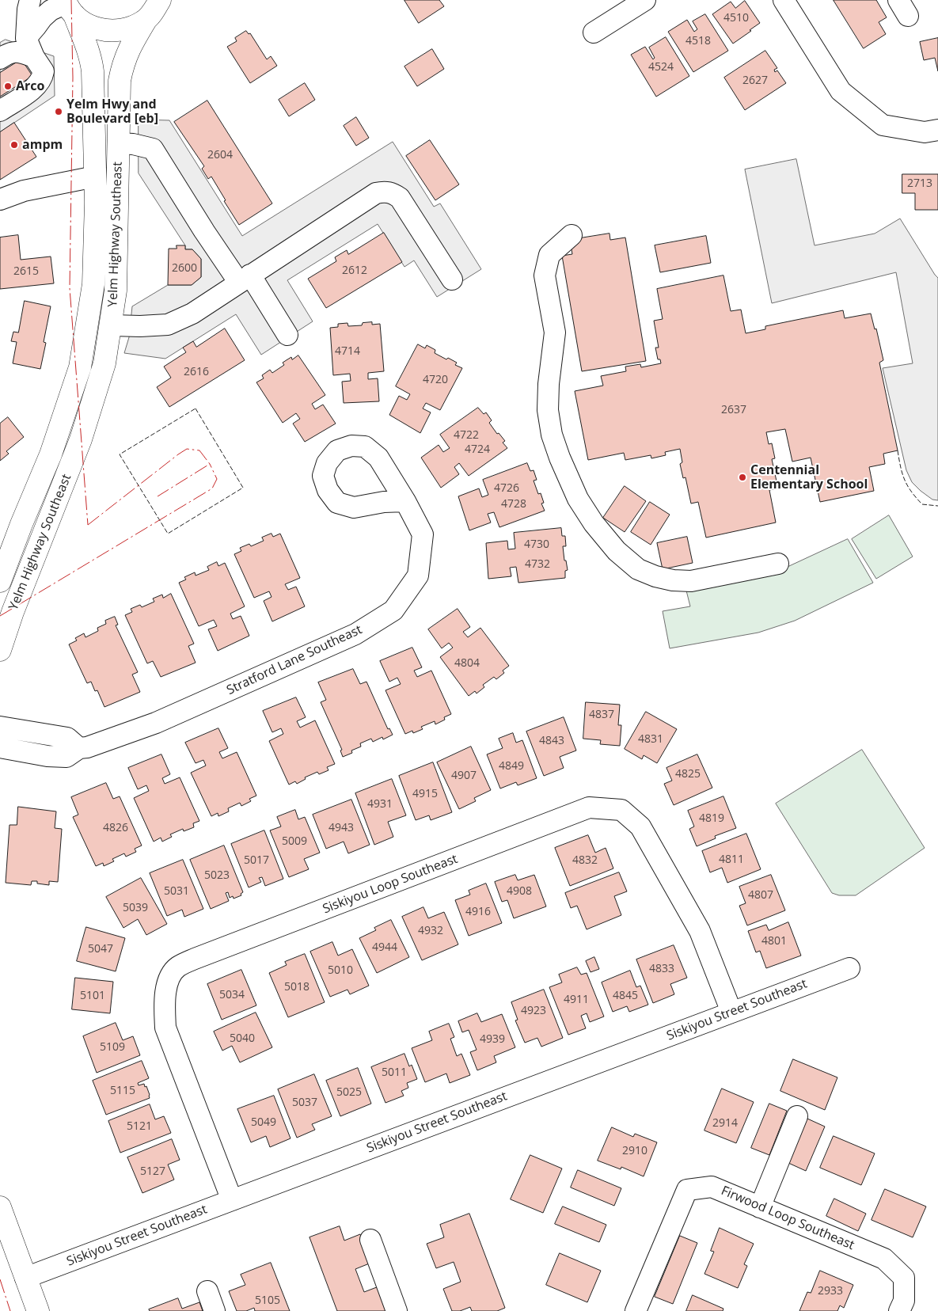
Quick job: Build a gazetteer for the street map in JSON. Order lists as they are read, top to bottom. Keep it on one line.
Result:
{"streets":{"main road":["Yelm Highway Southeast"],"street":["Stratford Lane Southeast","Siskiyou Loop Southeast","Siskiyou Street Southeast","Firwood Loop Southeast"]},"crossings":[["Siskiyou Loop Southeast","Siskiyou Street Southeast"]],"places":["Arco","Yelm Hwy and Boulevard [eb]","ampm","Centennial Elementary School"],"house_numbers":["4510","4518","4524","2627","2604","2713","2600","2612","2615","4714","2616","4720","2637","4722","4724","4726","4728","4730","4732","4804","4837","4831","4843","4849","4825","4907","4915","4931","4819","4826","4943","5009","4811","5017","4832","5023","5031","4908","4807","5039","4916","4932","4801","4944","5047","4833","5010","5018","5034","5101","4845","4911","4923","5040","4939","5109","5011","5115","5025","5037","5049","2914","5121","2910","5127","2933","5105"]}
